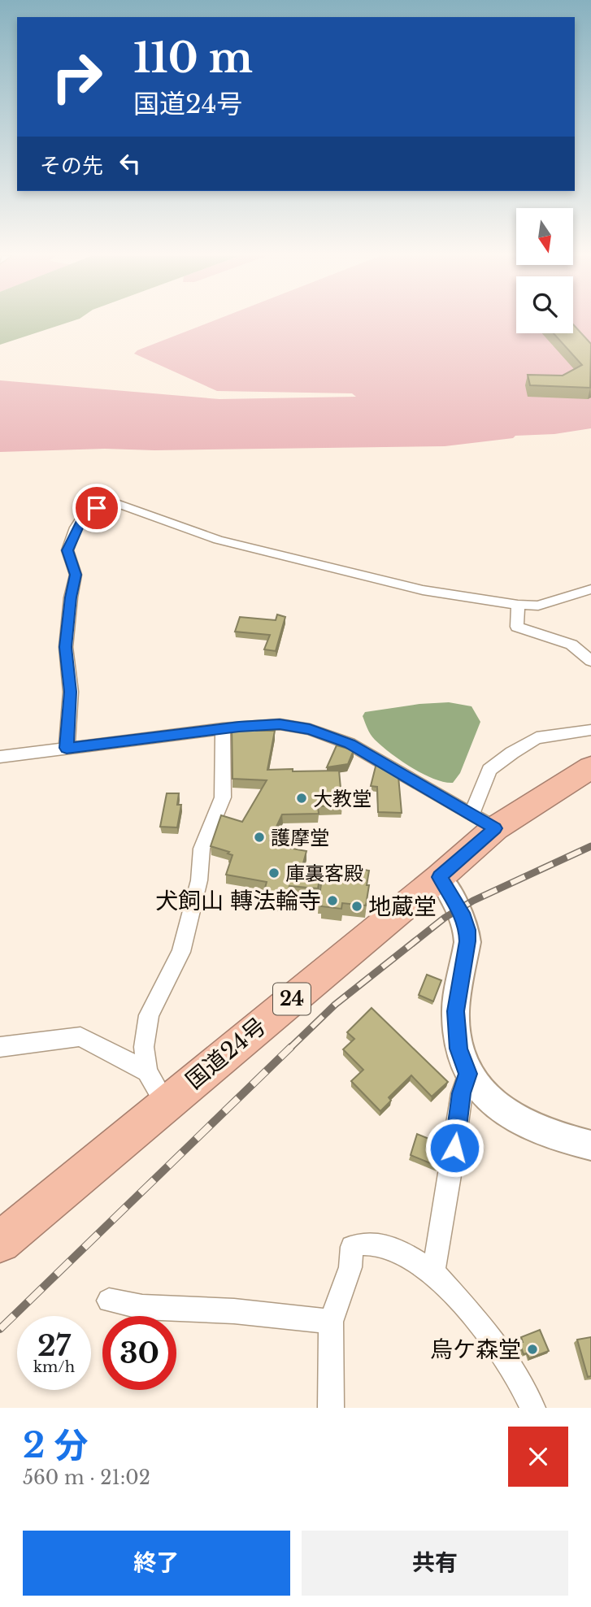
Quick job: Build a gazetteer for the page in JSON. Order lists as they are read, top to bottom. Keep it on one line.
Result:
{"streets":{"highway":["24","国道24号"]},"places":["大教堂","護摩堂","庫裏客殿","犬飼山 轉法輪寺","地蔵堂","烏ケ森堂"],"north":"bottom","page":{"turn":["110 m","国道24号"],"then":"その先","speed":"27 km/h","limit":"30","heading":["2 分","560 m · 21:02"],"buttons":["終了","共有"]}}
